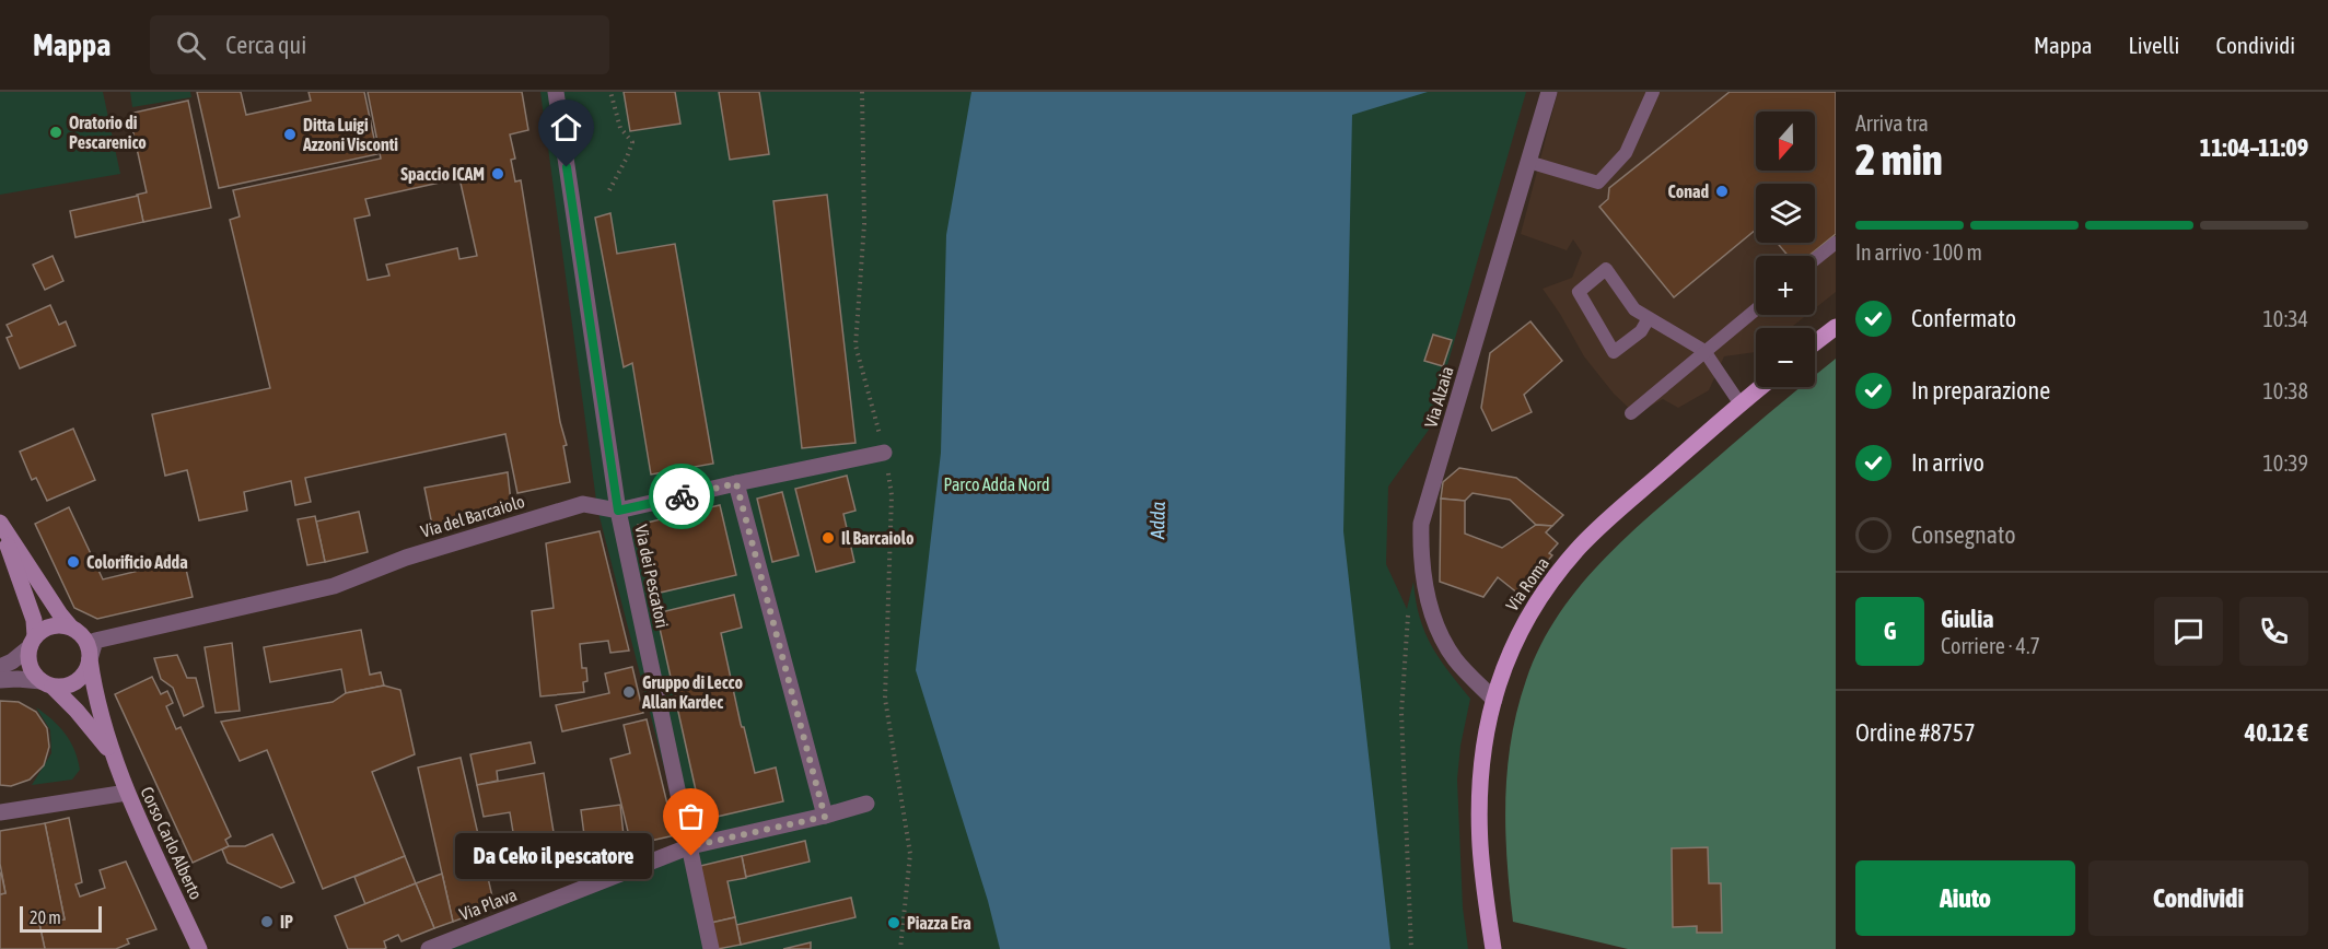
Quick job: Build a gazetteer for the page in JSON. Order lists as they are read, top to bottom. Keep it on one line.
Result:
{"streets":{"main road":["Via Roma","Corso Carlo Alberto"],"street":["Via Alzaia","Via del Barcaiolo","Via dei Pescatori","Via Plava"]},"crossings":[["Via Alzaia","Via Roma"],["Via del Barcaiolo","Via dei Pescatori"],["Via del Barcaiolo","Corso Carlo Alberto"],["Via dei Pescatori","Via Plava"]],"water":["Adda"],"parks":["Parco Adda Nord"],"places":["Oratorio di Pescarenico","Ditta Luigi Azzoni Visconti","Spaccio ICAM","Conad","Il Barcaiolo","Colorificio Adda","Gruppo di Lecco Allan Kardec","Da Ceko il pescatore","IP","Piazza Era"],"scale_bar":"20 m","north":"bottom","page":{"header":"Mappa","search":"Cerca qui","nav":["Mappa","Livelli","Condividi"],"heading":["2 min","Arriva tra","11:04–11:09"],"panel":["Giulia","Corriere · 4.7","Ordine #8757","40.12 €"],"map_buttons":["+","−"],"bar":"In arrivo · 100 m","list":[["Confermato","10:34"],["In preparazione","10:38"],["In arrivo","10:39"],"Consegnato"],"round":"G","bubble":"Da Ceko il pescatore","buttons":["Aiuto","Condividi"],"scale":"20 m"}}
